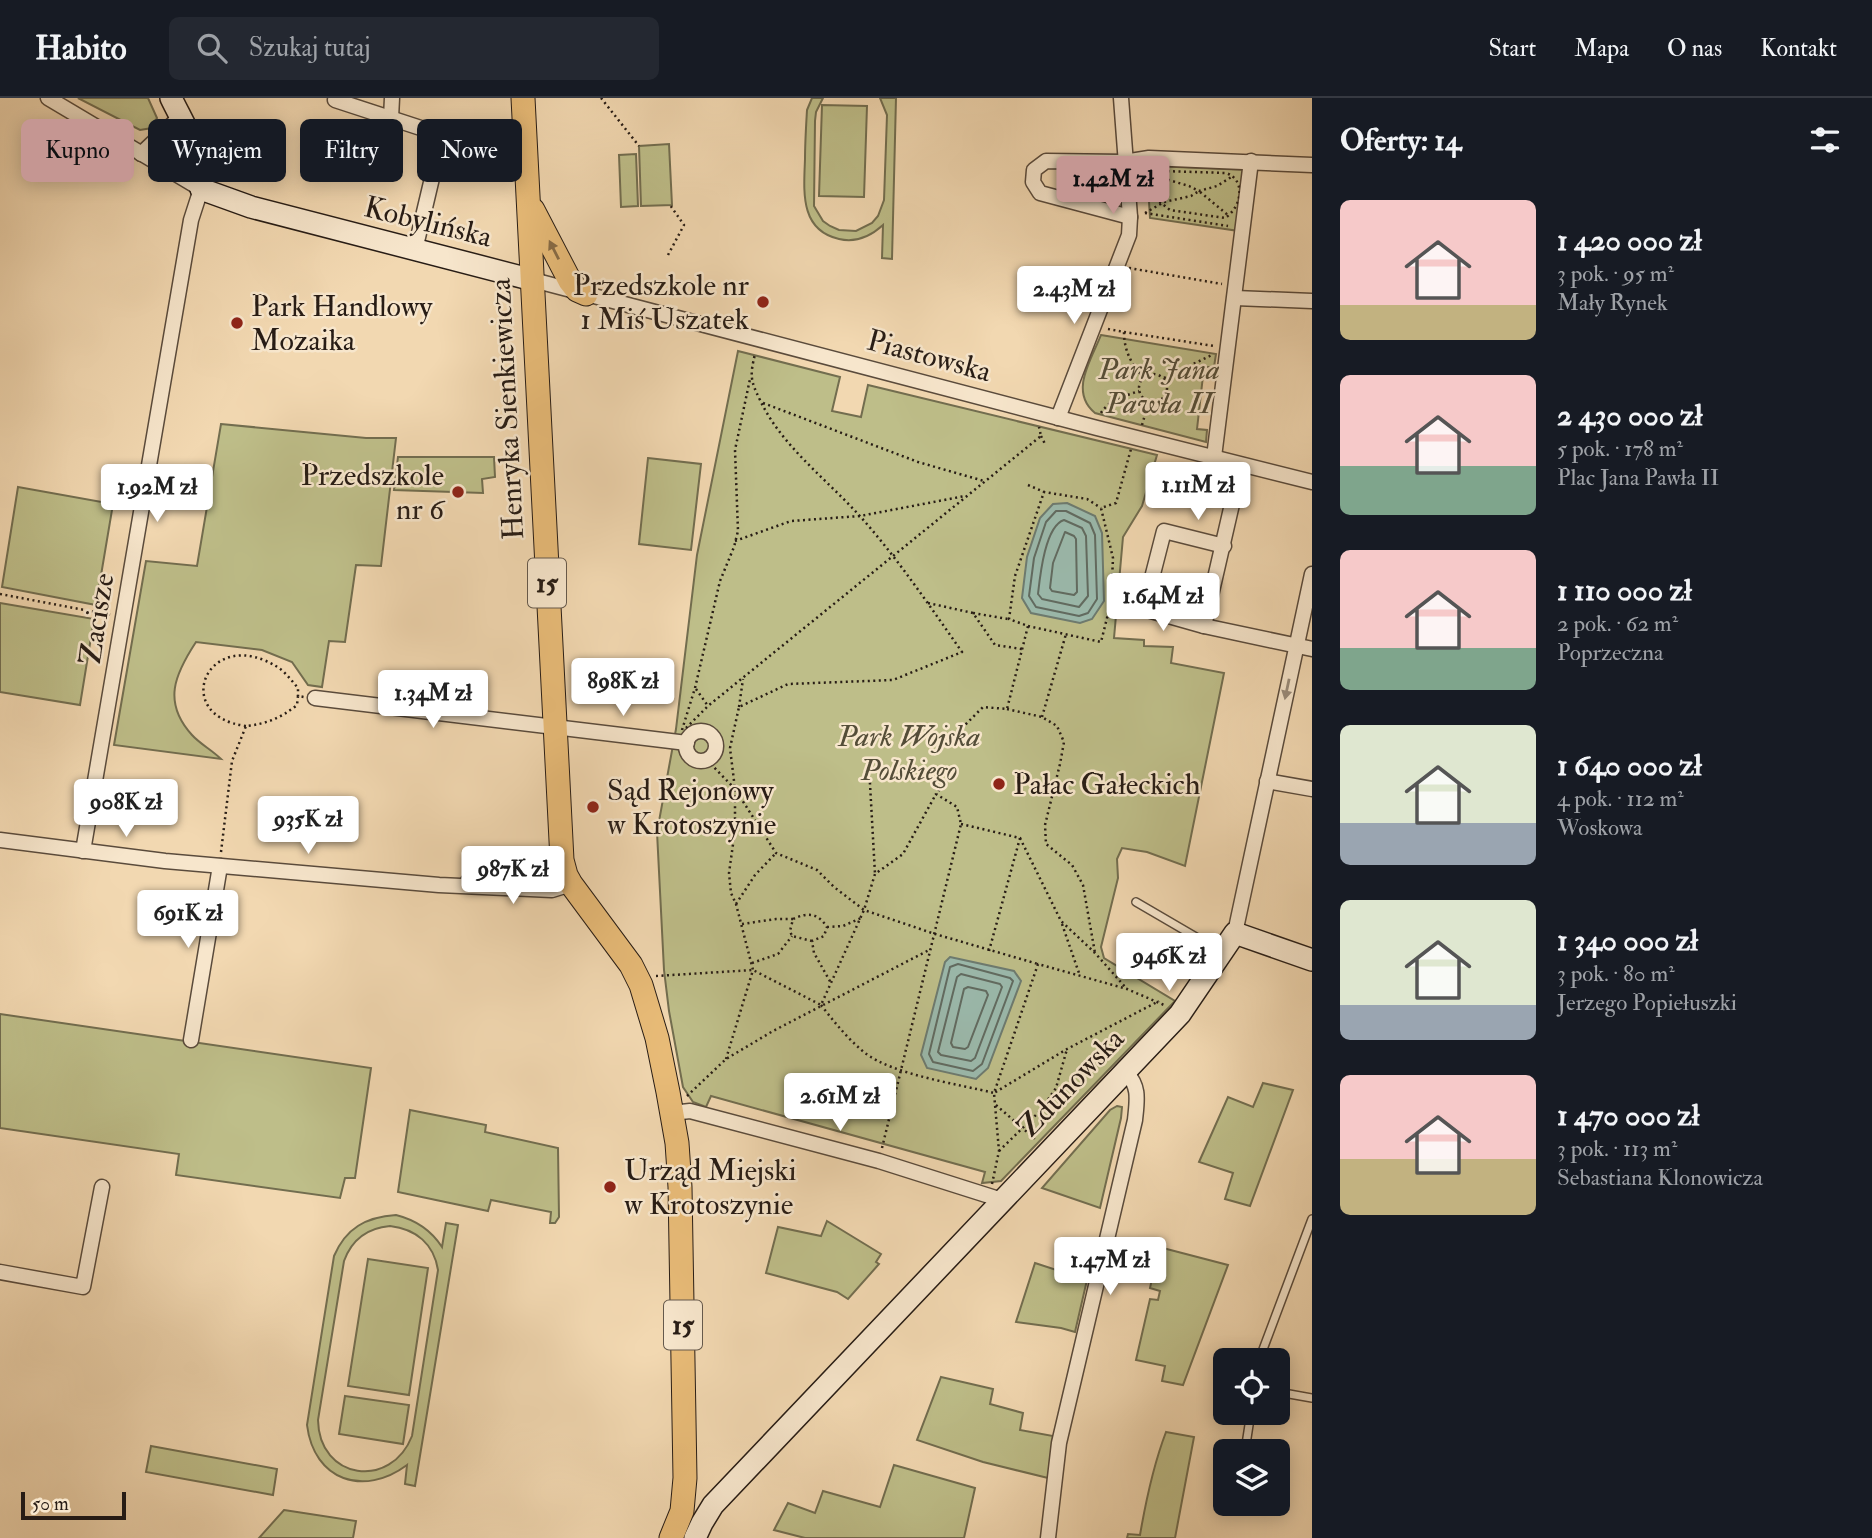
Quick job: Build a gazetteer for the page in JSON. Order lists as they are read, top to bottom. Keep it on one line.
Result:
{"streets":{"main road":["Henryka Sienkiewicza","15"],"street":["Kobylińska","Piastowska","Zacisze","Zdunowska"]},"crossings":[["Kobylińska","Piastowska"],["Kobylińska","Henryka Sienkiewicza"],["Kobylińska","Zacisze"],["Piastowska","Henryka Sienkiewicza"],["Henryka Sienkiewicza","15"]],"parks":["Park Jana Pawła II","Park Wojska Polskiego"],"places":["Przedszkole nr 1 Miś Uszatek","Park Handlowy Mozaika","Przedszkole nr 6","Pałac Gałeckich","Sąd Rejonowy w Krotoszynie","Urząd Miejski w Krotoszynie"],"scale_bar":"50 m","page":{"header":"Habito","search":"Szukaj tutaj","nav":["Start","Mapa","O nas","Kontakt"],"heading":"Oferty: 14","chip":["Kupno","Wynajem","Filtry","Nowe"],"price":["1.42M zł","2.43M zł","1.11M zł","1.92M zł","1.64M zł","898K zł","1.34M zł","908K zł","935K zł","987K zł","691K zł","946K zł","2.61M zł","1.47M zł"],"list":[{"name":"1 420 000 zł","note":"3 pok. · 95 m² · Mały Rynek"},{"name":"2 430 000 zł","note":"5 pok. · 178 m² · Plac Jana Pawła II"},{"name":"1 110 000 zł","note":"2 pok. · 62 m² · Poprzeczna"},{"name":"1 640 000 zł","note":"4 pok. · 112 m² · Woskowa"},{"name":"1 340 000 zł","note":"3 pok. · 80 m² · Jerzego Popiełuszki"},{"name":"1 470 000 zł","note":"3 pok. · 113 m² · Sebastiana Klonowicza"}],"scale":"50 m"}}
